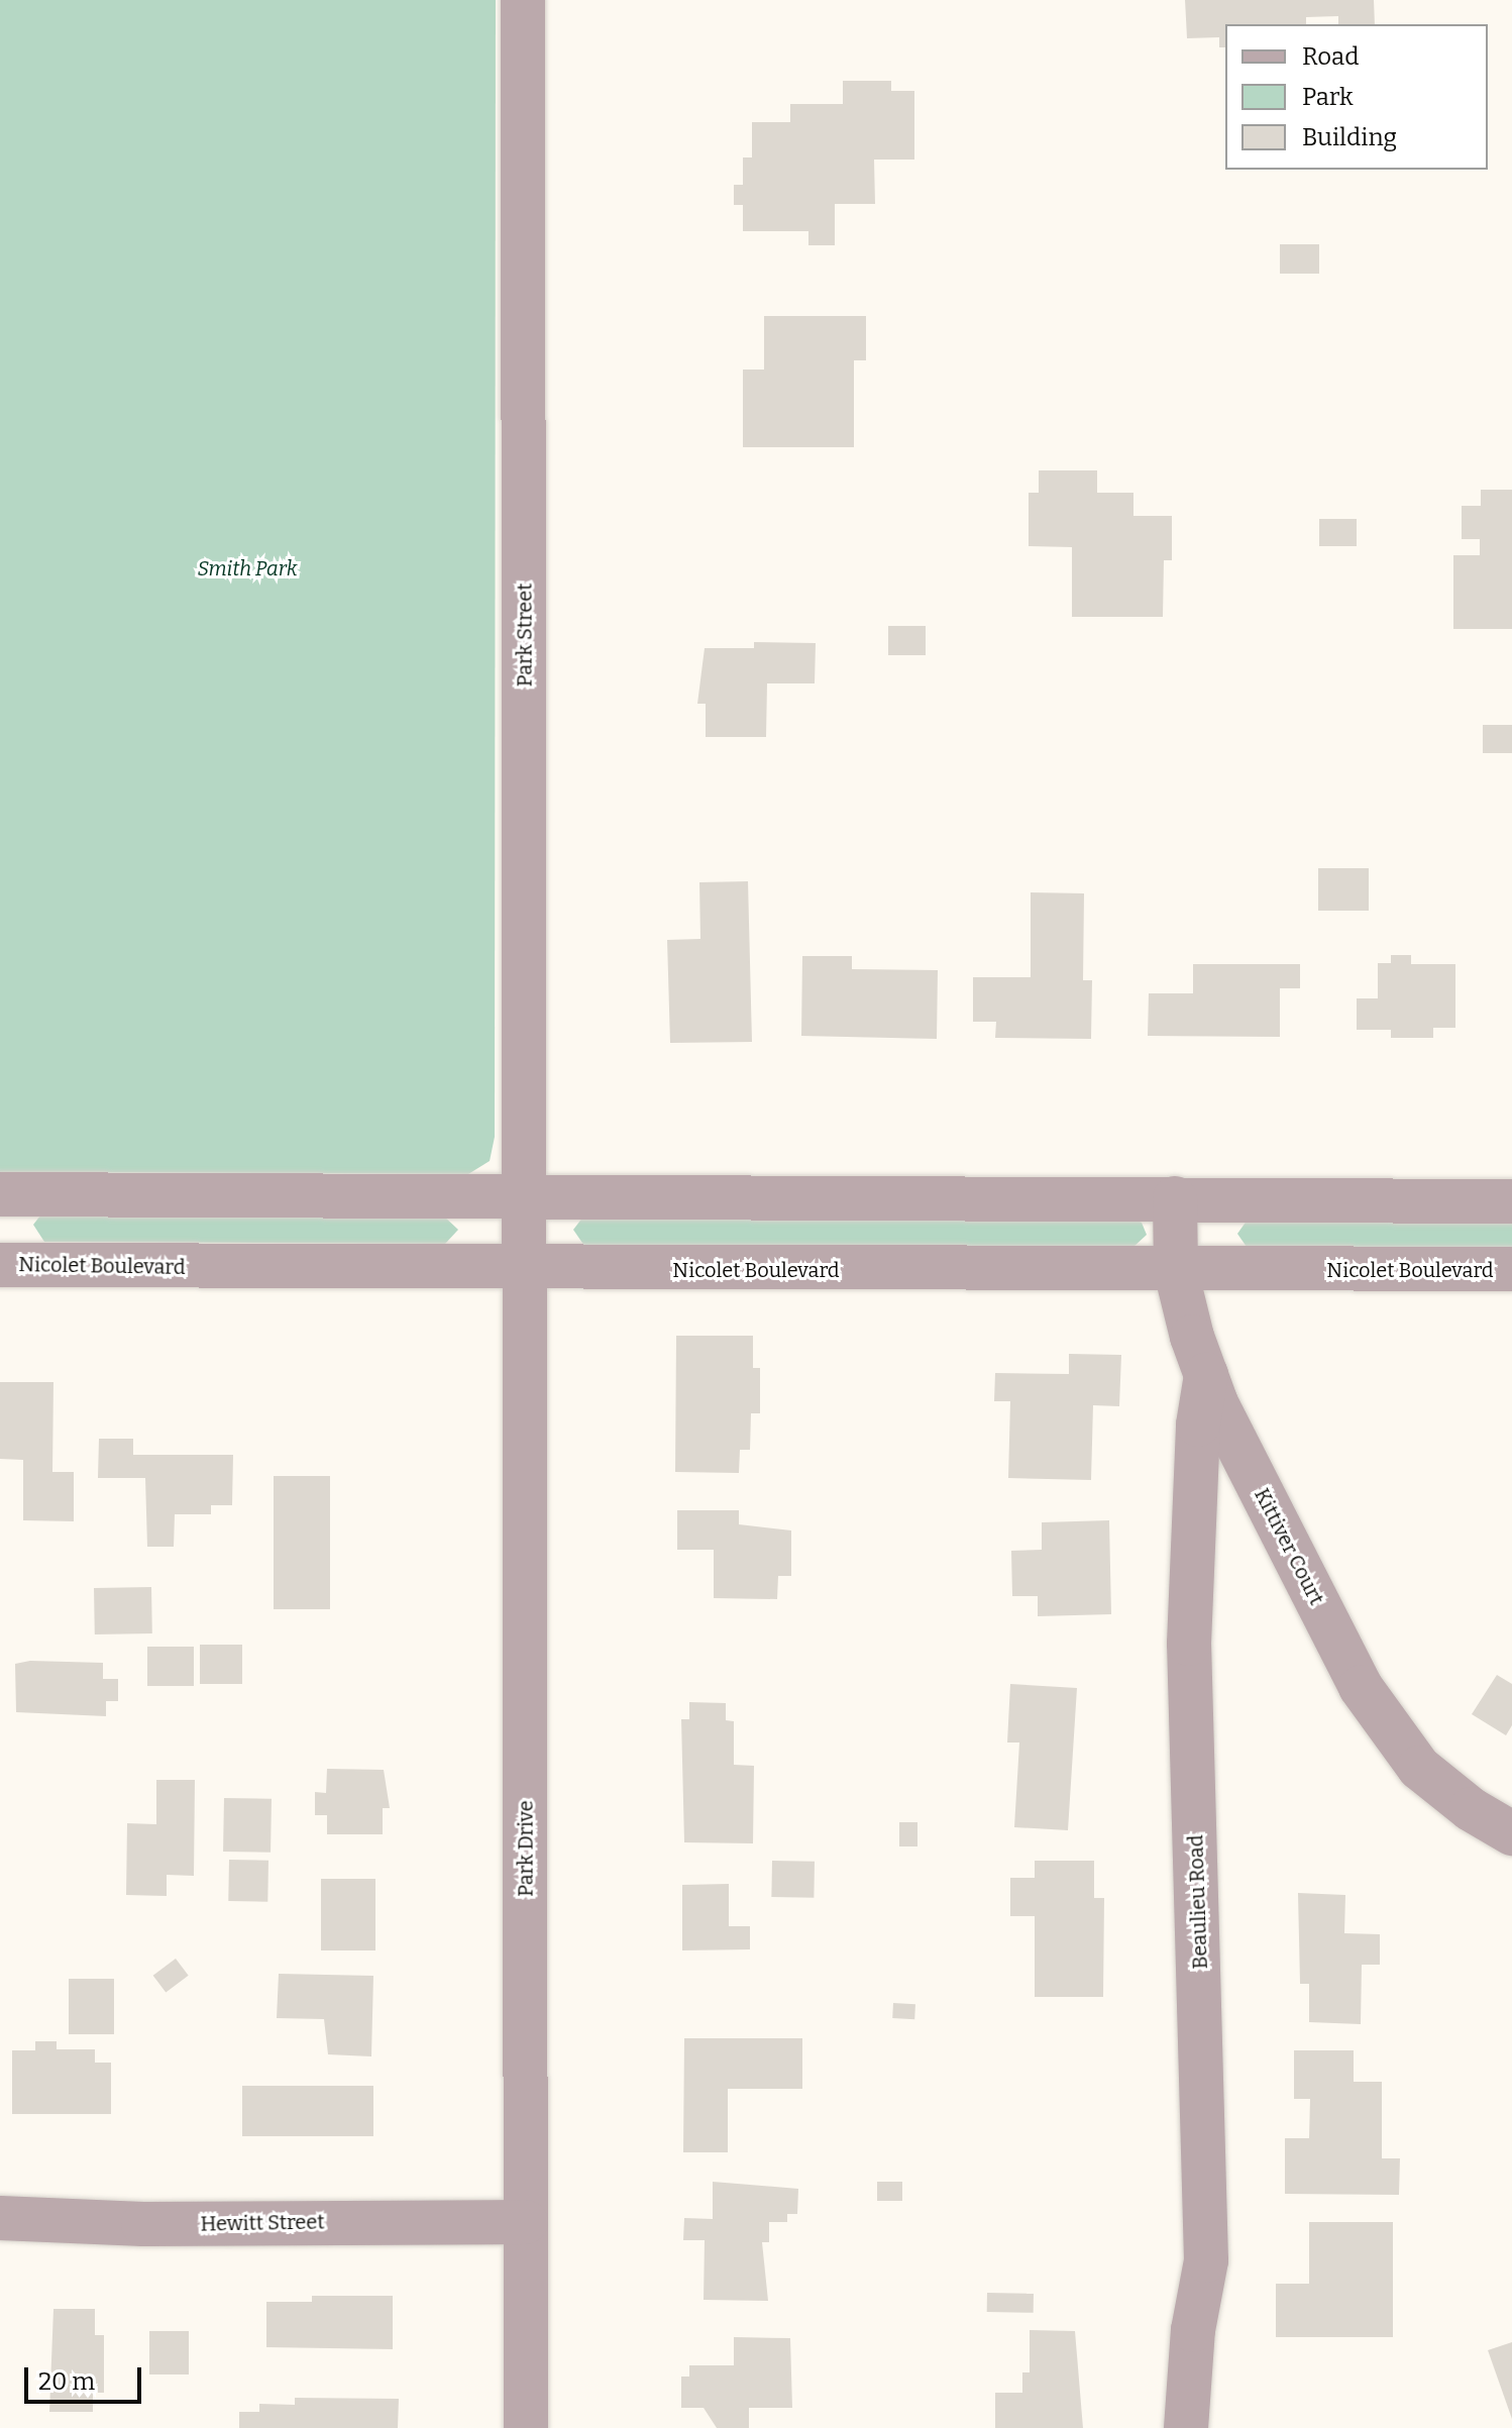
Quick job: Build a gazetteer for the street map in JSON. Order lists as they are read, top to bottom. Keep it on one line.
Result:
{"streets":{"street":["Park Street","Nicolet Boulevard","Kittiver Court","Park Drive","Beaulieu Road","Hewitt Street"]},"crossings":[["Park Street","Nicolet Boulevard"],["Park Street","Park Drive"],["Nicolet Boulevard","Kittiver Court"],["Nicolet Boulevard","Park Drive"],["Kittiver Court","Beaulieu Road"],["Park Drive","Hewitt Street"]],"parks":["Smith Park"],"legend":["Road","Park","Building"],"scale_bar":"20 m"}
